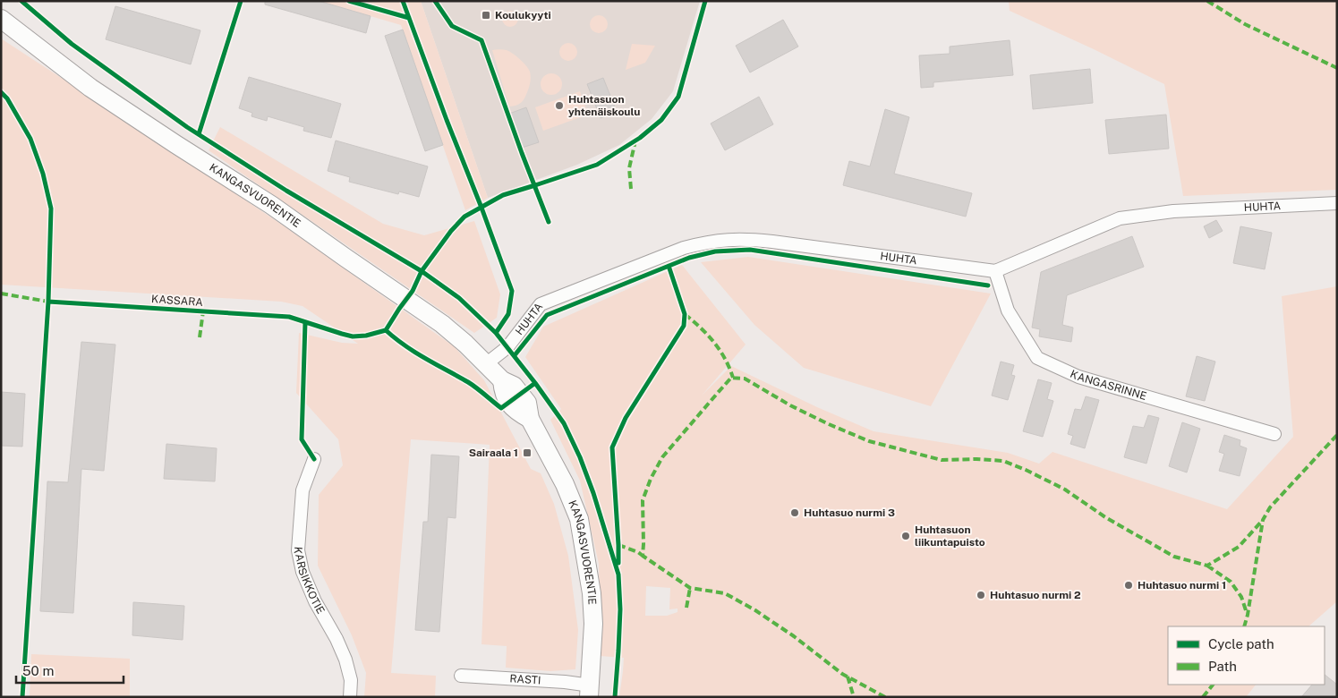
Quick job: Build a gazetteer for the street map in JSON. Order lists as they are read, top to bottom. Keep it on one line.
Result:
{"streets":{"main road":["KANGASVUORENTIE"],"street":["HUHTA","KANGASRINNE","KARSIKKOTIE","RASTI"],"cycle path":["KASSARA"]},"crossings":[["KANGASVUORENTIE","HUHTA"],["KANGASVUORENTIE","RASTI"],["HUHTA","KANGASRINNE"]],"places":{"transit":["Koulukyyti","Sairaala 1"],"other":["Huhtasuon yhtenäiskoulu","Huhtasuo nurmi 3","Huhtasuon liikuntapuisto","Huhtasuo nurmi 1","Huhtasuo nurmi 2"]},"legend":["Cycle path","Path"],"scale_bar":"50 m"}
